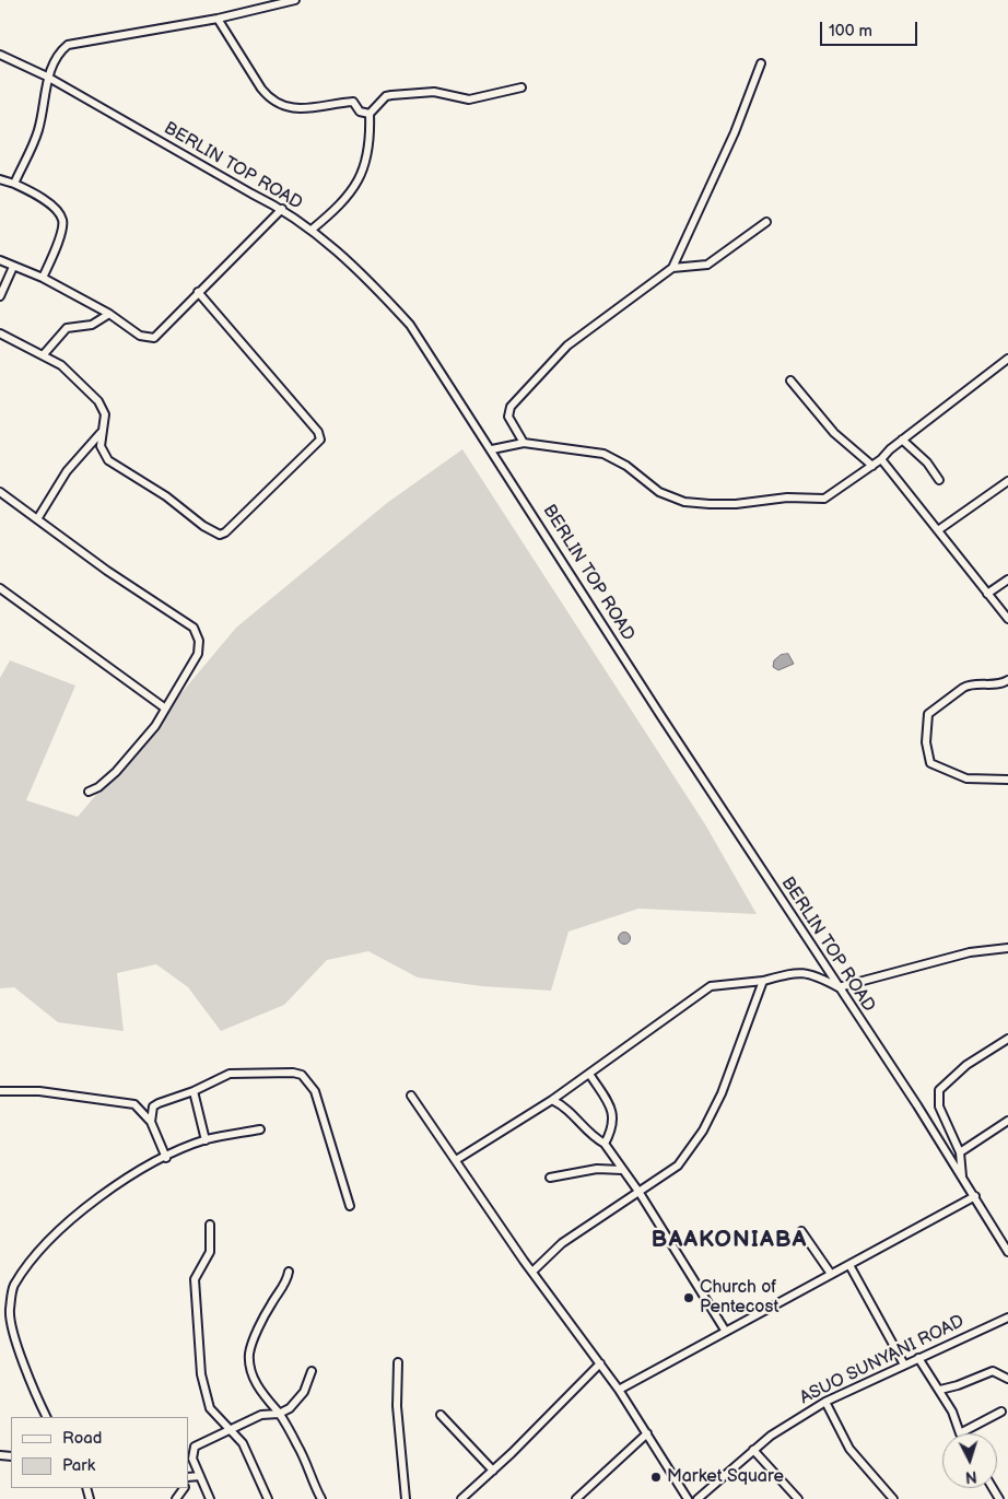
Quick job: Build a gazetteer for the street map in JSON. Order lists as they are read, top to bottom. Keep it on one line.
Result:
{"streets":{"street":["BERLIN TOP ROAD","ASUO SUNYANI ROAD"]},"districts":["BAAKONIABA"],"places":["Church of Pentecost","Market Square"],"legend":["Road","Park"],"scale_bar":"100 m","north":"bottom"}
